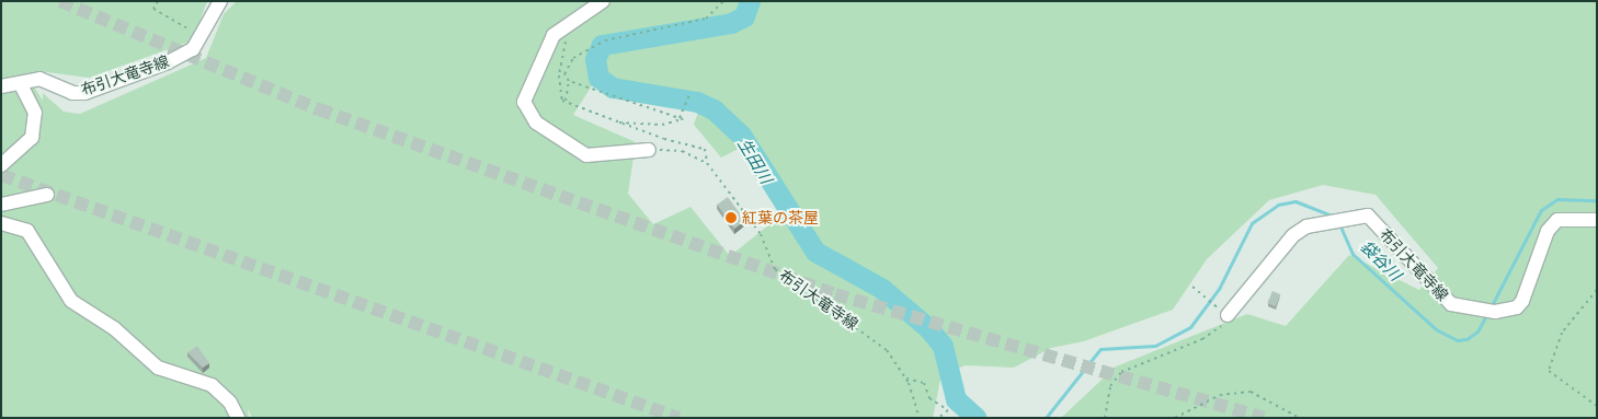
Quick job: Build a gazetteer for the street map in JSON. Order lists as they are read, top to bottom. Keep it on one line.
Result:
{"streets":{"street":["布引大竜寺線"]},"water":["生田川","袋谷川"],"places":["紅葉の茶屋"]}
